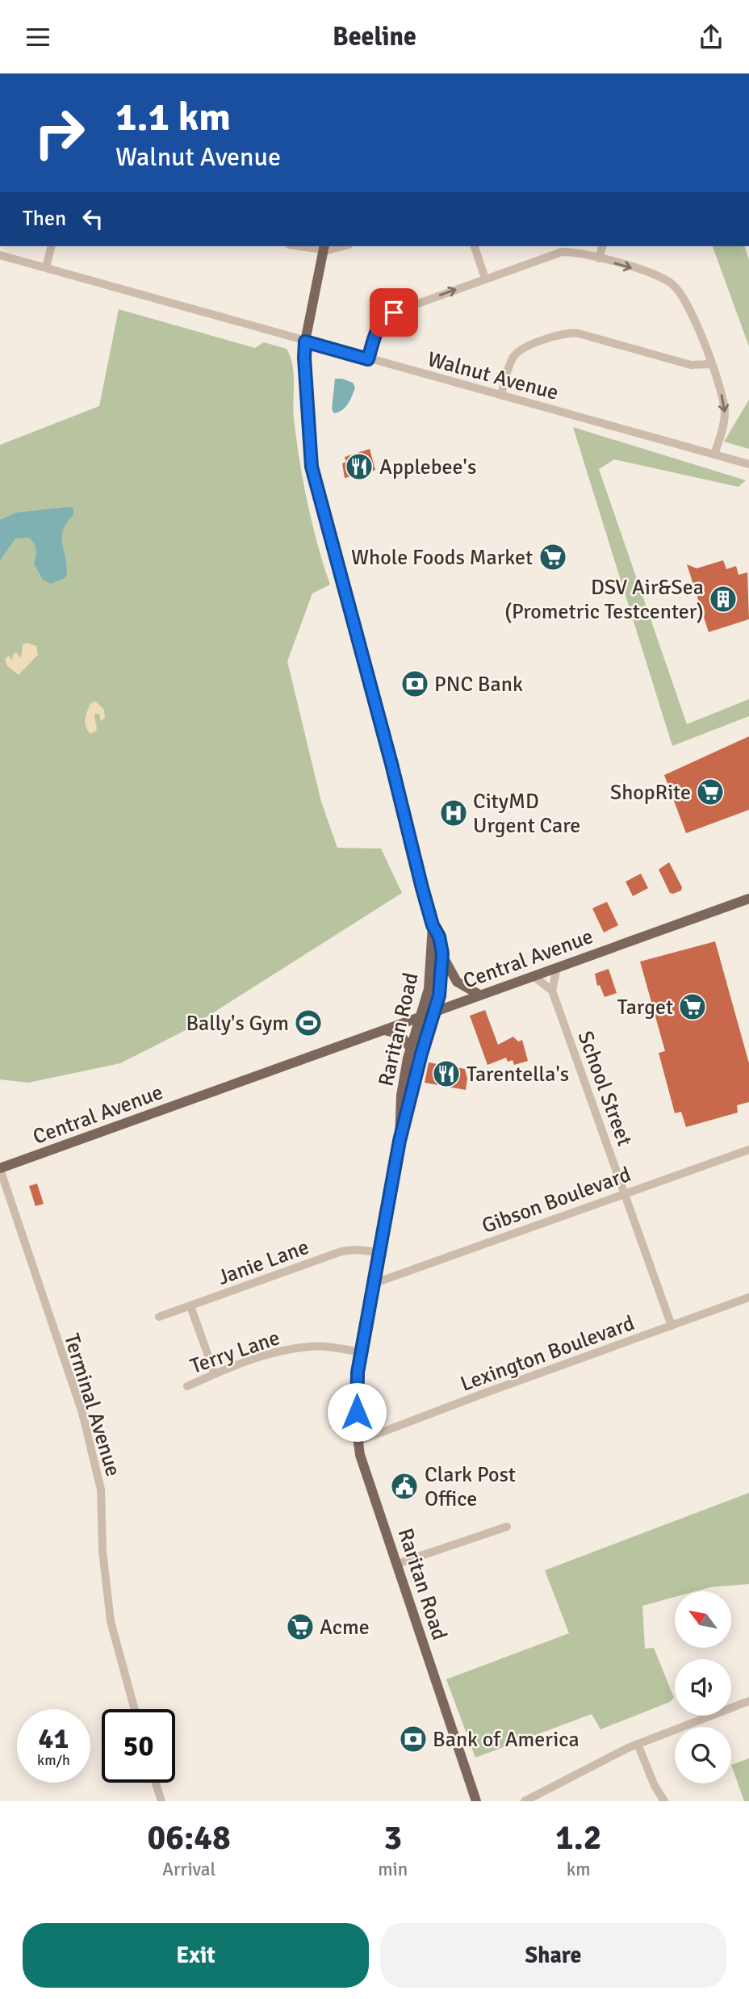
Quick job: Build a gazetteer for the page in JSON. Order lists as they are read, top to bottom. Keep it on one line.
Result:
{"streets":{"main road":["Central Avenue","Raritan Road"],"street":["Walnut Avenue","School Street","Gibson Boulevard","Janie Lane","Terry Lane","Lexington Boulevard","Terminal Avenue"]},"crossings":[["Walnut Avenue","Raritan Road"],["Central Avenue","Raritan Road"],["Central Avenue","Terminal Avenue"],["Raritan Road","Gibson Boulevard"],["Raritan Road","Janie Lane"],["Raritan Road","Terry Lane"],["Raritan Road","Lexington Boulevard"],["School Street","Gibson Boulevard"],["School Street","Lexington Boulevard"]],"places":{"restaurant":["Applebee's","Tarentella's"],"supermarket":["Whole Foods Market","ShopRite","Target","Acme"],"building":["DSV Air&Sea (Prometric Testcenter)"],"bank":["PNC Bank","Bank of America"],"hospital":["CityMD Urgent Care"],"sports":["Bally's Gym"],"public building":["Clark Post Office"]},"north":"top left","page":{"header":"Beeline","turn":["1.1 km","Walnut Avenue"],"then":"Then","speed":"41 km/h","limit":"50","eta":["06:48","Arrival","3","min","1.2","km"],"buttons":["Exit","Share"]}}
